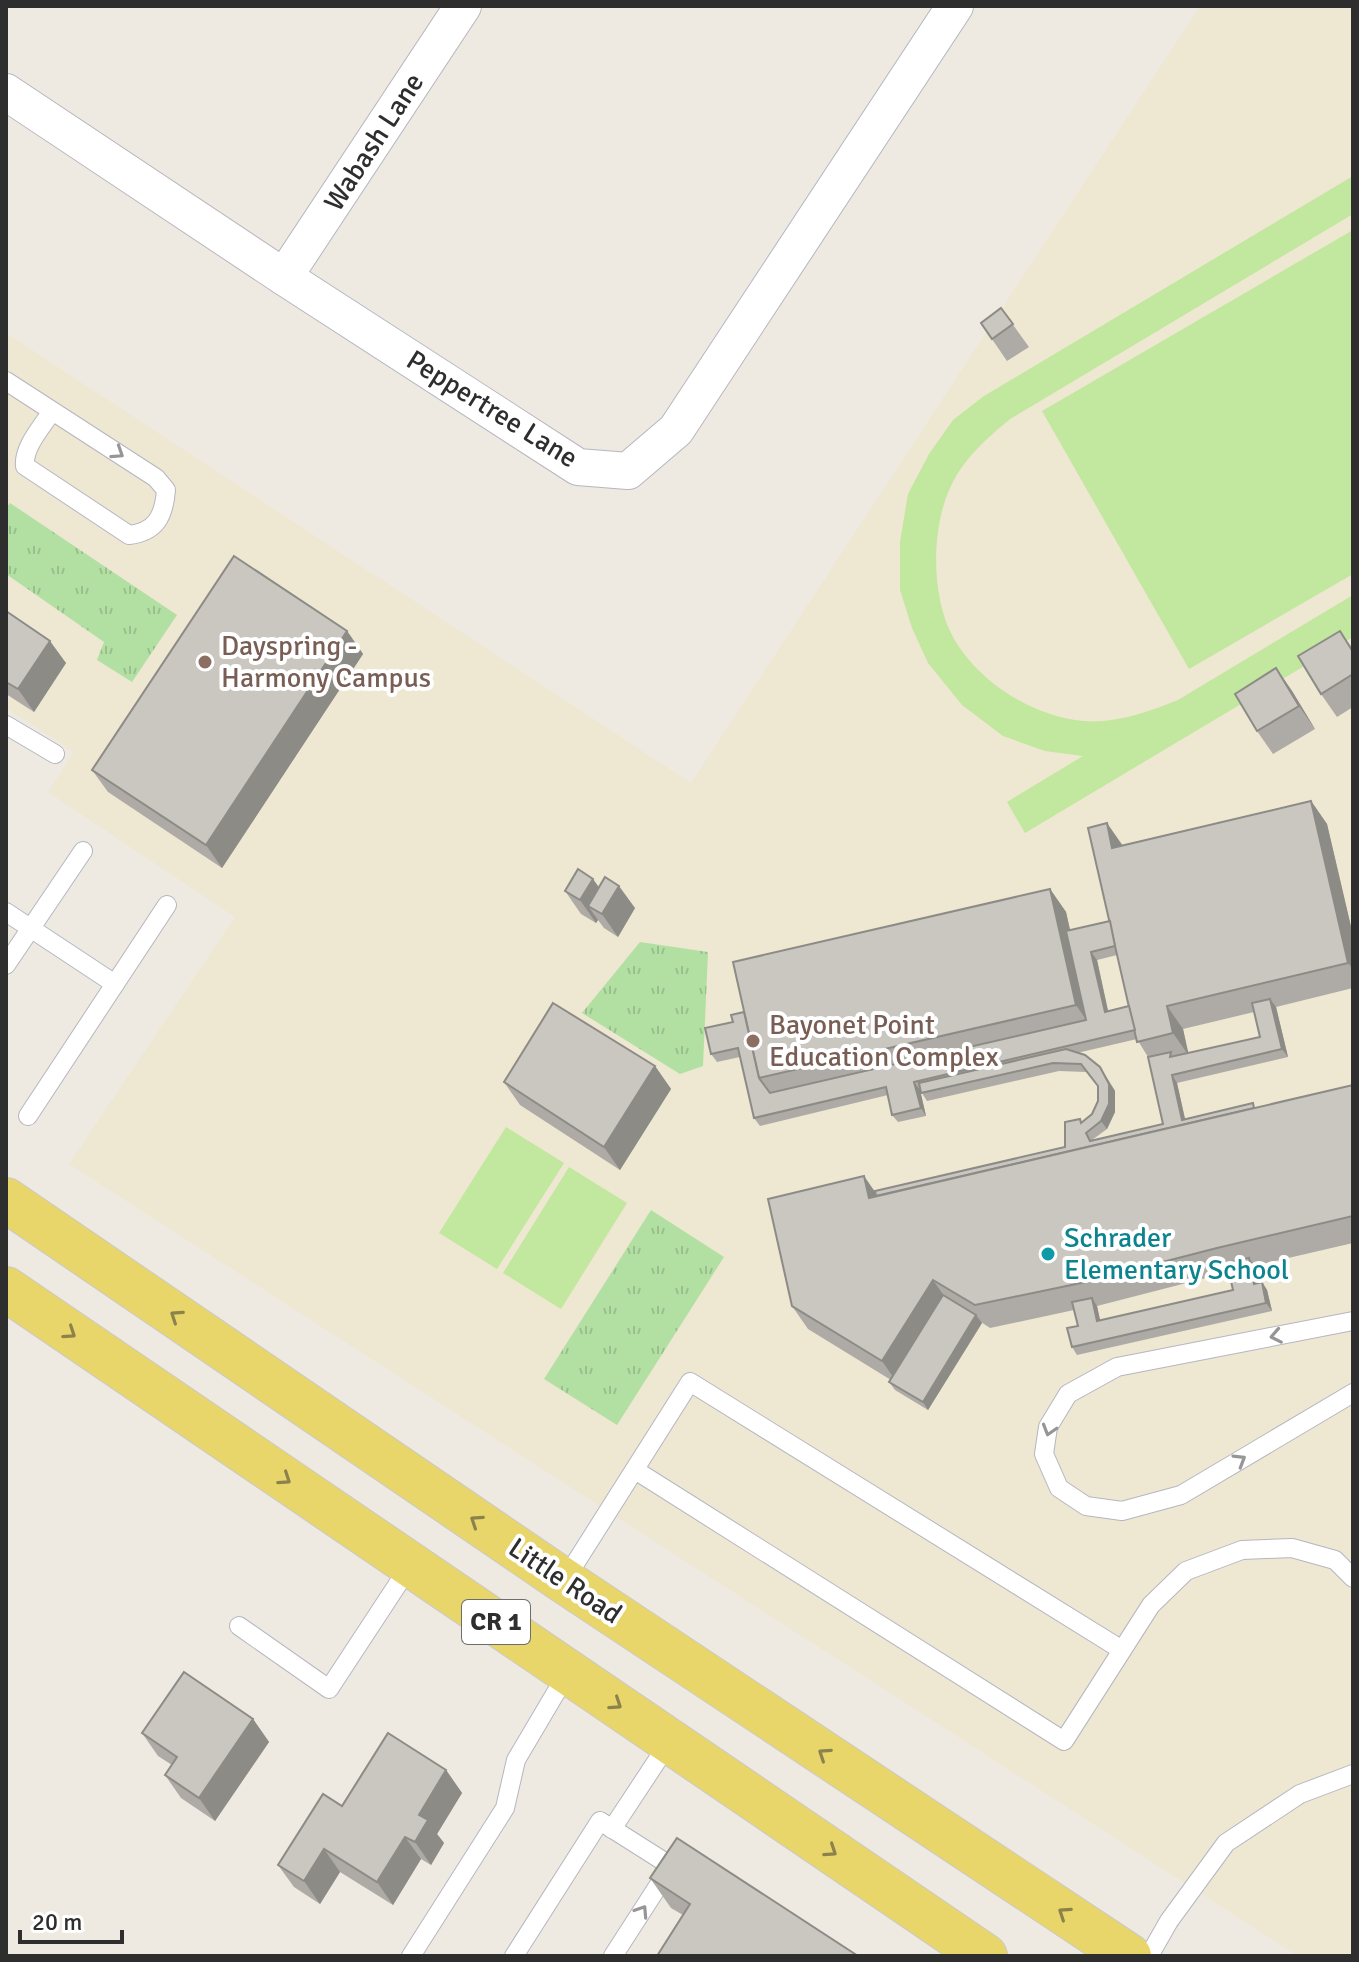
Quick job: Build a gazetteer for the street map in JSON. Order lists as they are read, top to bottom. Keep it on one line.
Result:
{"streets":{"main road":["Little Road","CR 1"],"street":["Wabash Lane","Peppertree Lane"]},"crossings":[["Wabash Lane","Peppertree Lane"]],"places":["Dayspring - Harmony Campus","Bayonet Point Education Complex","Schrader Elementary School"],"scale_bar":"20 m"}
